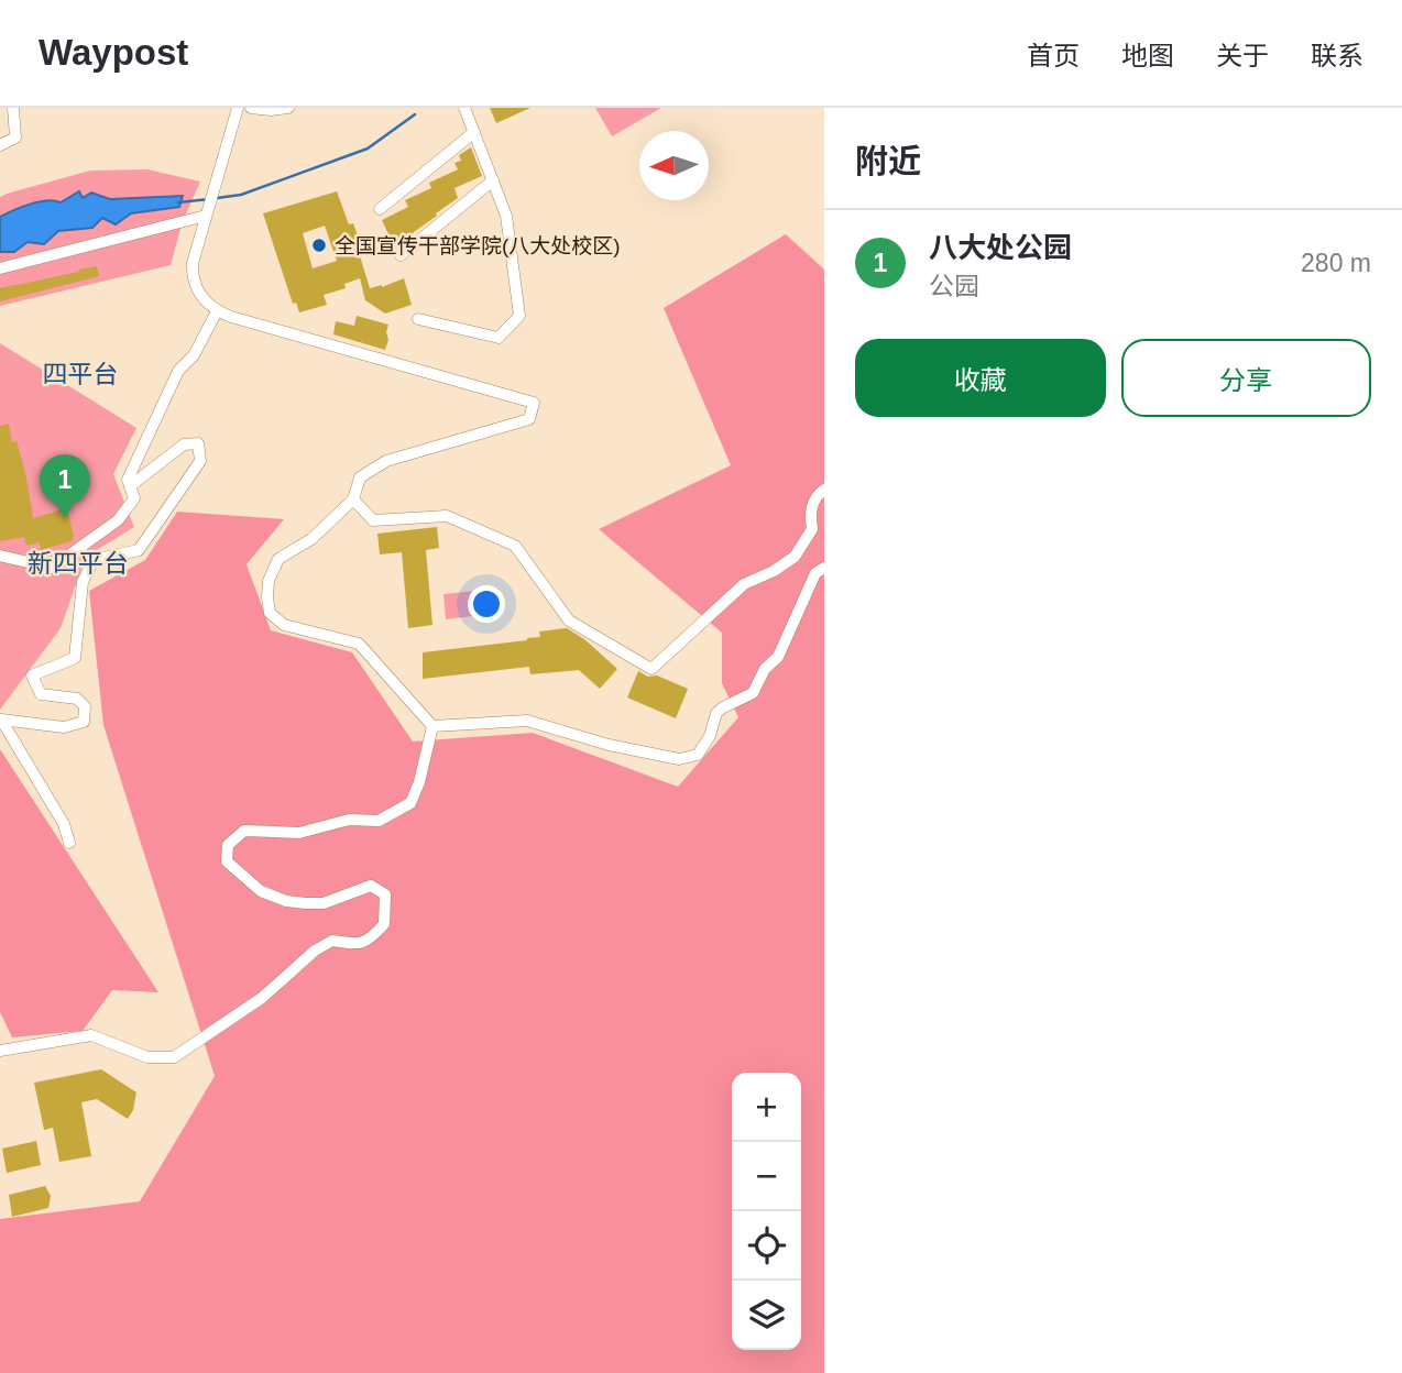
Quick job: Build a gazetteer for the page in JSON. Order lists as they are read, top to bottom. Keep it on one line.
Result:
{"districts":["四平台","新四平台"],"places":["全国宣传干部学院(八大处校区)"],"north":"left","page":{"header":"Waypost","nav":["首页","地图","关于","联系"],"heading":"附近","list":[{"mark":"1","name":"八大处公园","note":"公园","value":"280 m"}],"buttons":["收藏","分享"],"pins":"1","map_buttons":["+","−"]}}
